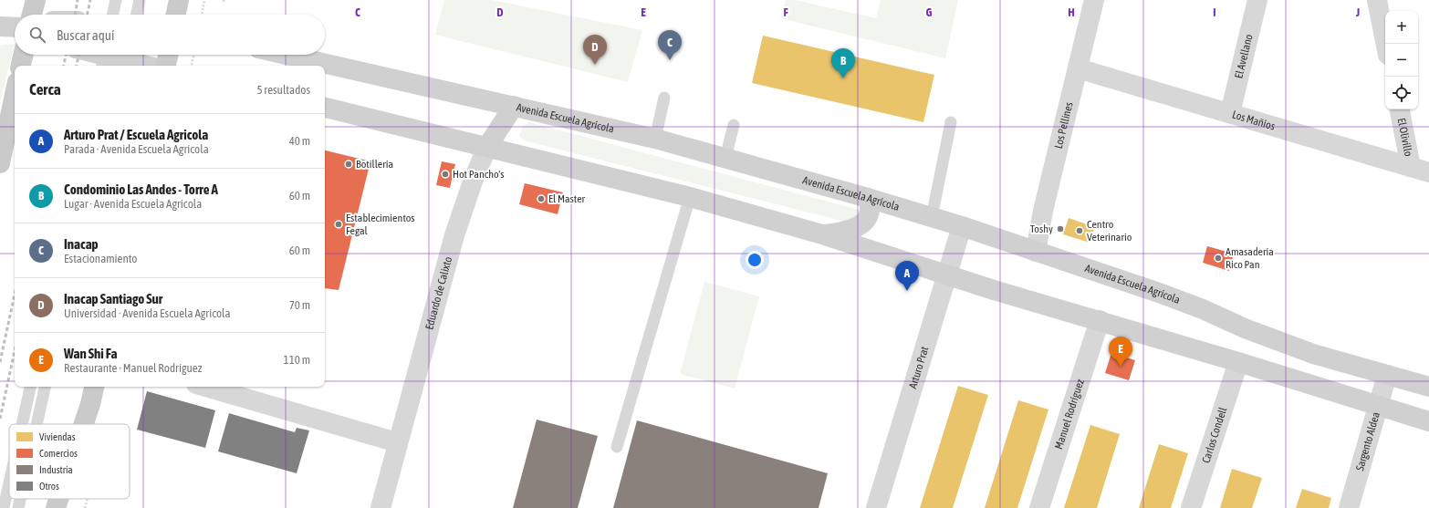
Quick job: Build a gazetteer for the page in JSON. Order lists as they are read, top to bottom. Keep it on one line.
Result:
{"streets":{"main road":["Avenida Escuela Agrícola"],"street":["El Avellano","Los Mañíos","Los Pellines","El Olivillo","Eduardo de Calixto","Arturo Prat","Manuel Rodríguez","Carlos Condell","Sargento Aldea"]},"crossings":[["El Avellano","Los Mañíos"],["Avenida Escuela Agrícola","Los Pellines"],["Avenida Escuela Agrícola","Arturo Prat"],["Avenida Escuela Agrícola","Sargento Aldea"],["Los Mañíos","Los Pellines"],["Los Mañíos","El Olivillo"]],"places":["Botillería","Hot Pancho's","El Master","Establecimientos Fegal","Toshy","Centro Veterinario","Amasadería Rico Pan"],"legend":["Viviendas","Comercios","Industria","Otros"],"page":{"map_buttons":["+","−"],"search":"Buscar aquí","pins":["C","D","B","A","E"],"heading":["Cerca","5 resultados"],"list":[{"mark":"A","name":"Arturo Prat / Escuela Agricola","note":"Parada · Avenida Escuela Agrícola","value":"40 m"},{"mark":"B","name":"Condominio Las Andes - Torre A","note":"Lugar · Avenida Escuela Agrícola","value":"60 m"},{"mark":"C","name":"Inacap","note":"Estacionamiento","value":"60 m"},{"mark":"D","name":"Inacap Santiago Sur","note":"Universidad · Avenida Escuela Agrícola","value":"70 m"},{"mark":"E","name":"Wan Shi Fa","note":"Restaurante · Manuel Rodríguez","value":"110 m"}]},"grid":{"columns":["C","D","E","F","G","H","I","J"]}}
